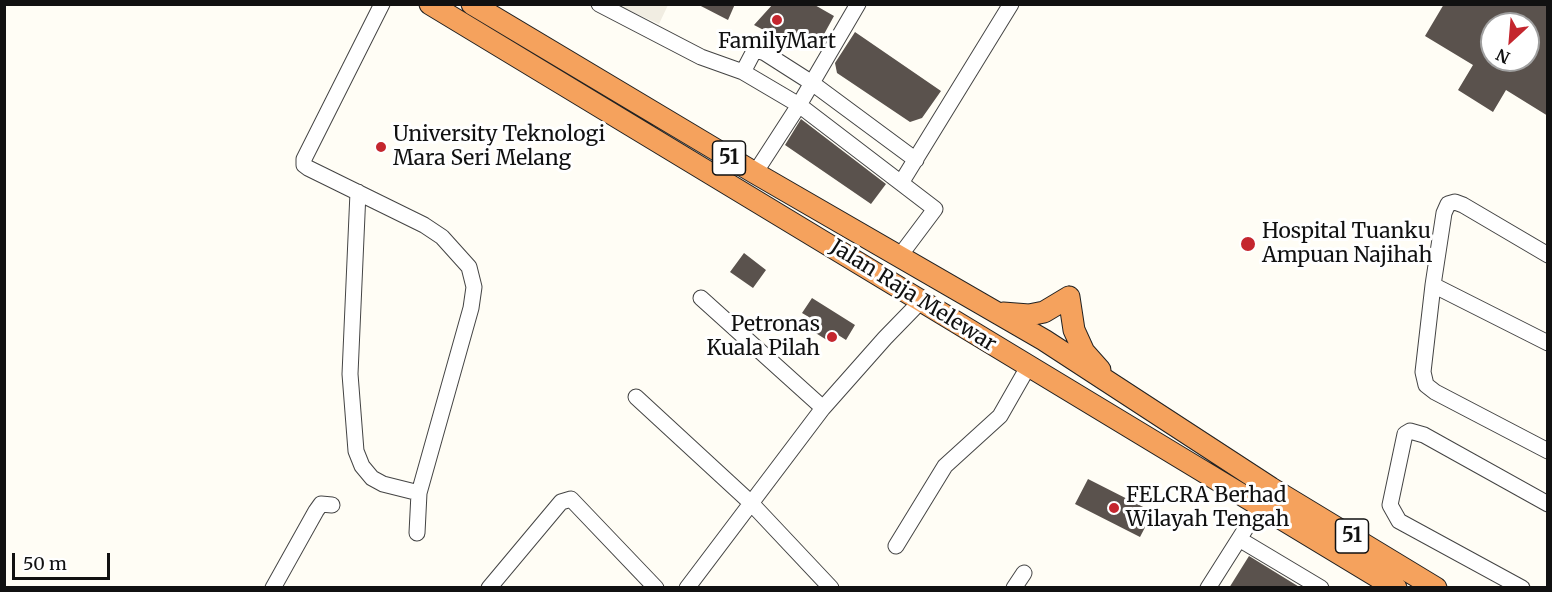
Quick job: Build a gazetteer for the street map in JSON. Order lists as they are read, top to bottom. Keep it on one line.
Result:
{"streets":{"highway":["51","Jalan Raja Melewar"]},"places":["FamilyMart","University Teknologi Mara Seri Melang","Hospital Tuanku Ampuan Najihah","Petronas Kuala Pilah","FELCRA Berhad Wilayah Tengah"],"scale_bar":"50 m","north":"bottom left"}
